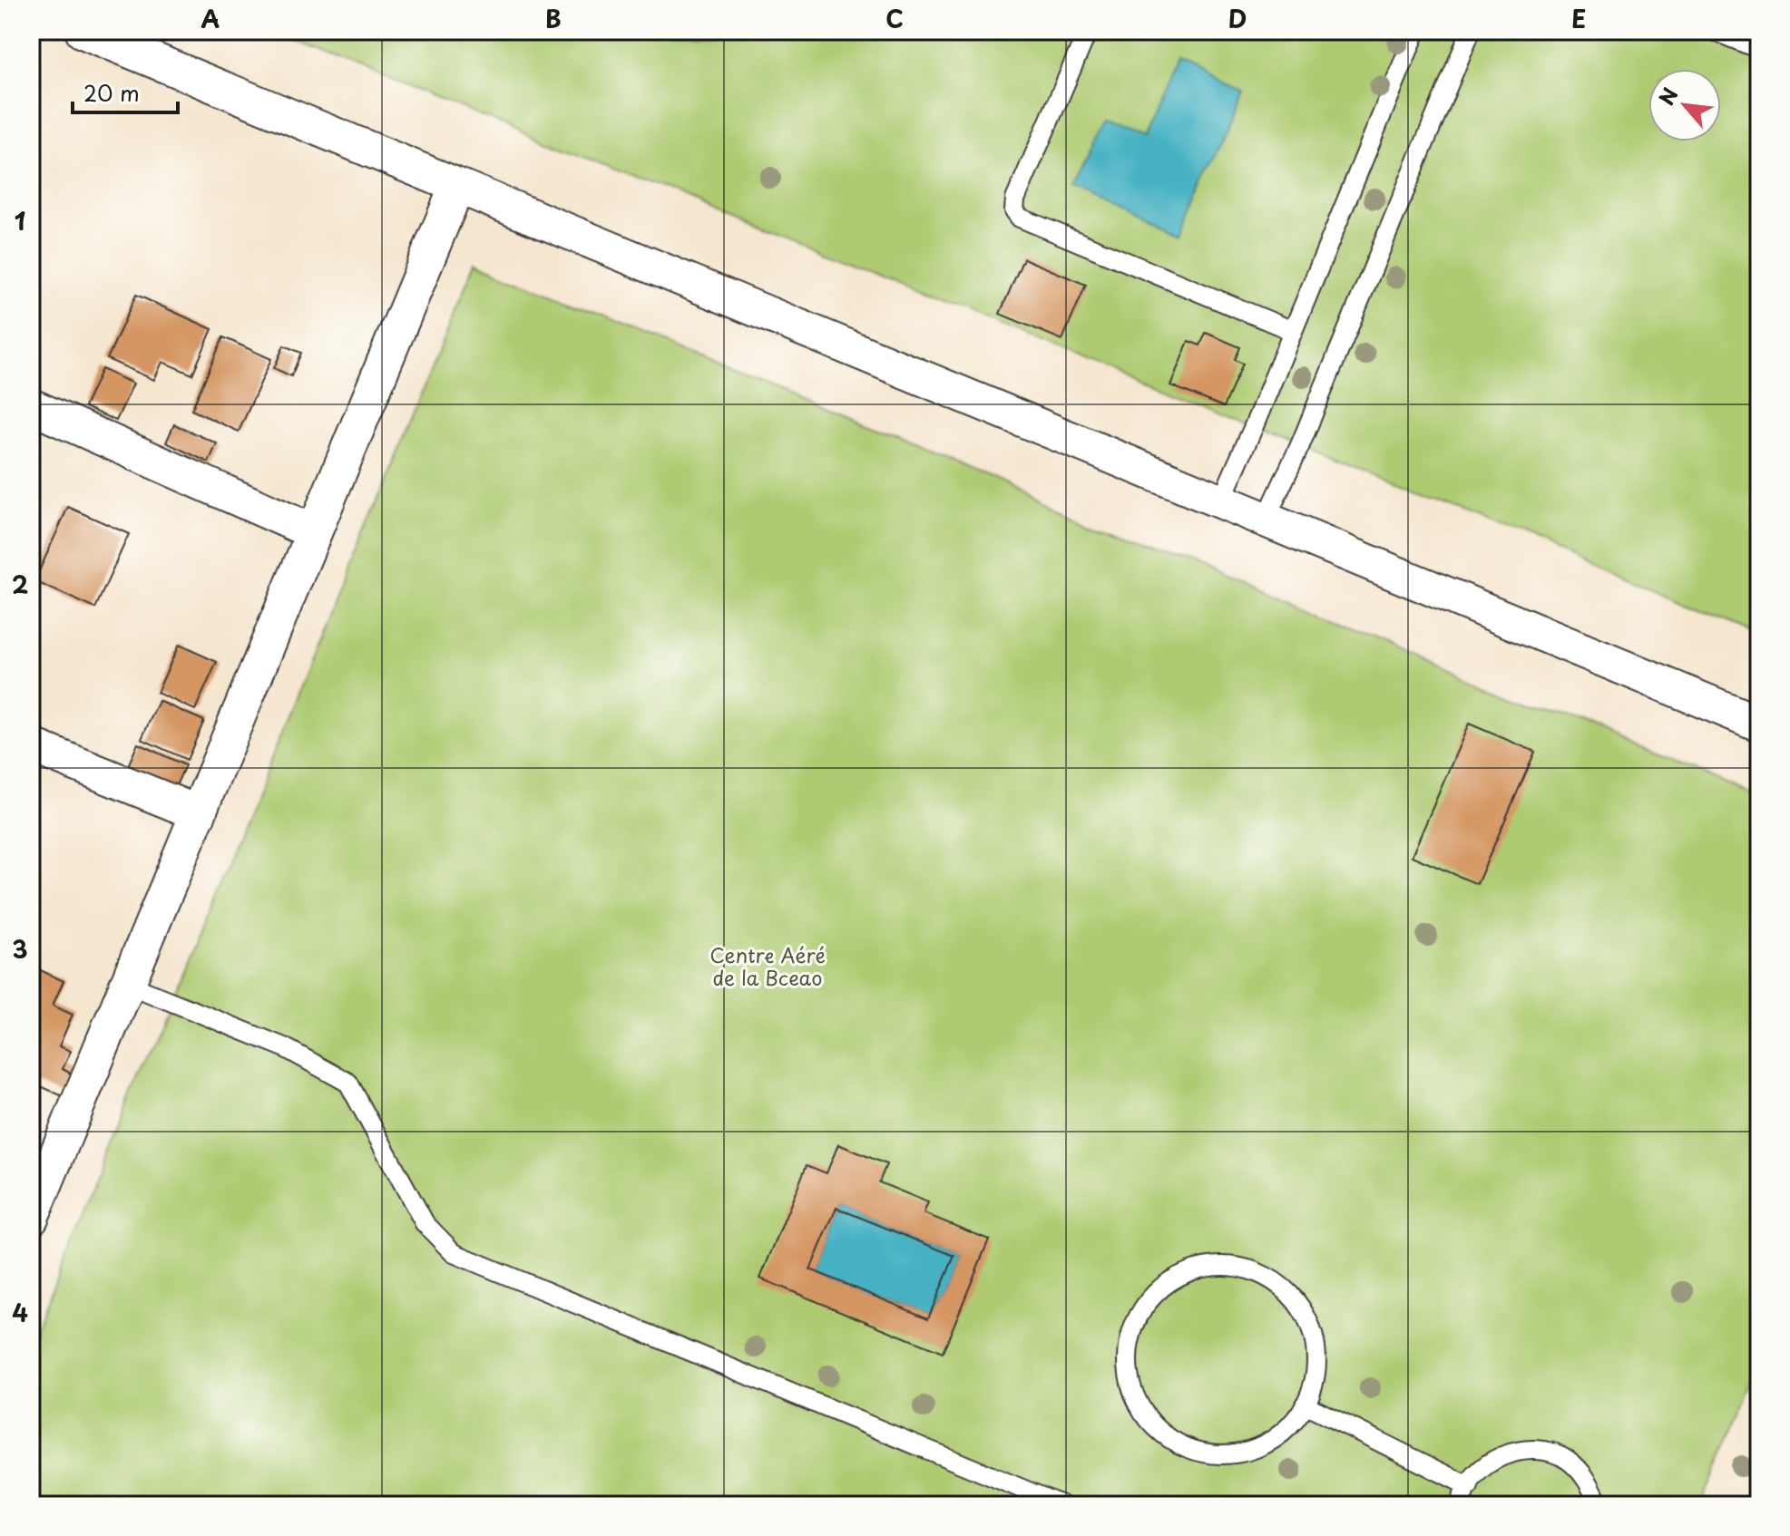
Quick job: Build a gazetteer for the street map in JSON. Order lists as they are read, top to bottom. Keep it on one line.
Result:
{"parks":["Centre Aéré de la Bceao"],"scale_bar":"20 m","north":"top left","grid":{"columns":["A","B","C","D","E"],"rows":["1","2","3","4"]}}
